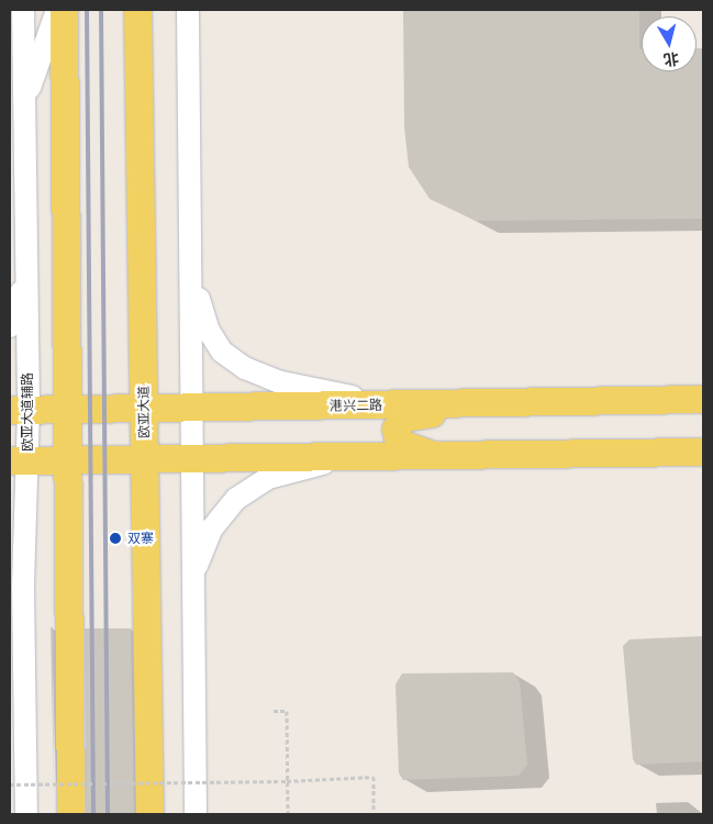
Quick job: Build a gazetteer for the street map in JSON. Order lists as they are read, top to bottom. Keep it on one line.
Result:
{"streets":{"main road":["港兴二路","欧亚大道"],"street":["欧亚大道辅路"]},"crossings":[["港兴二路","欧亚大道辅路"],["港兴二路","欧亚大道"]],"places":["双寨"],"north":"bottom"}
